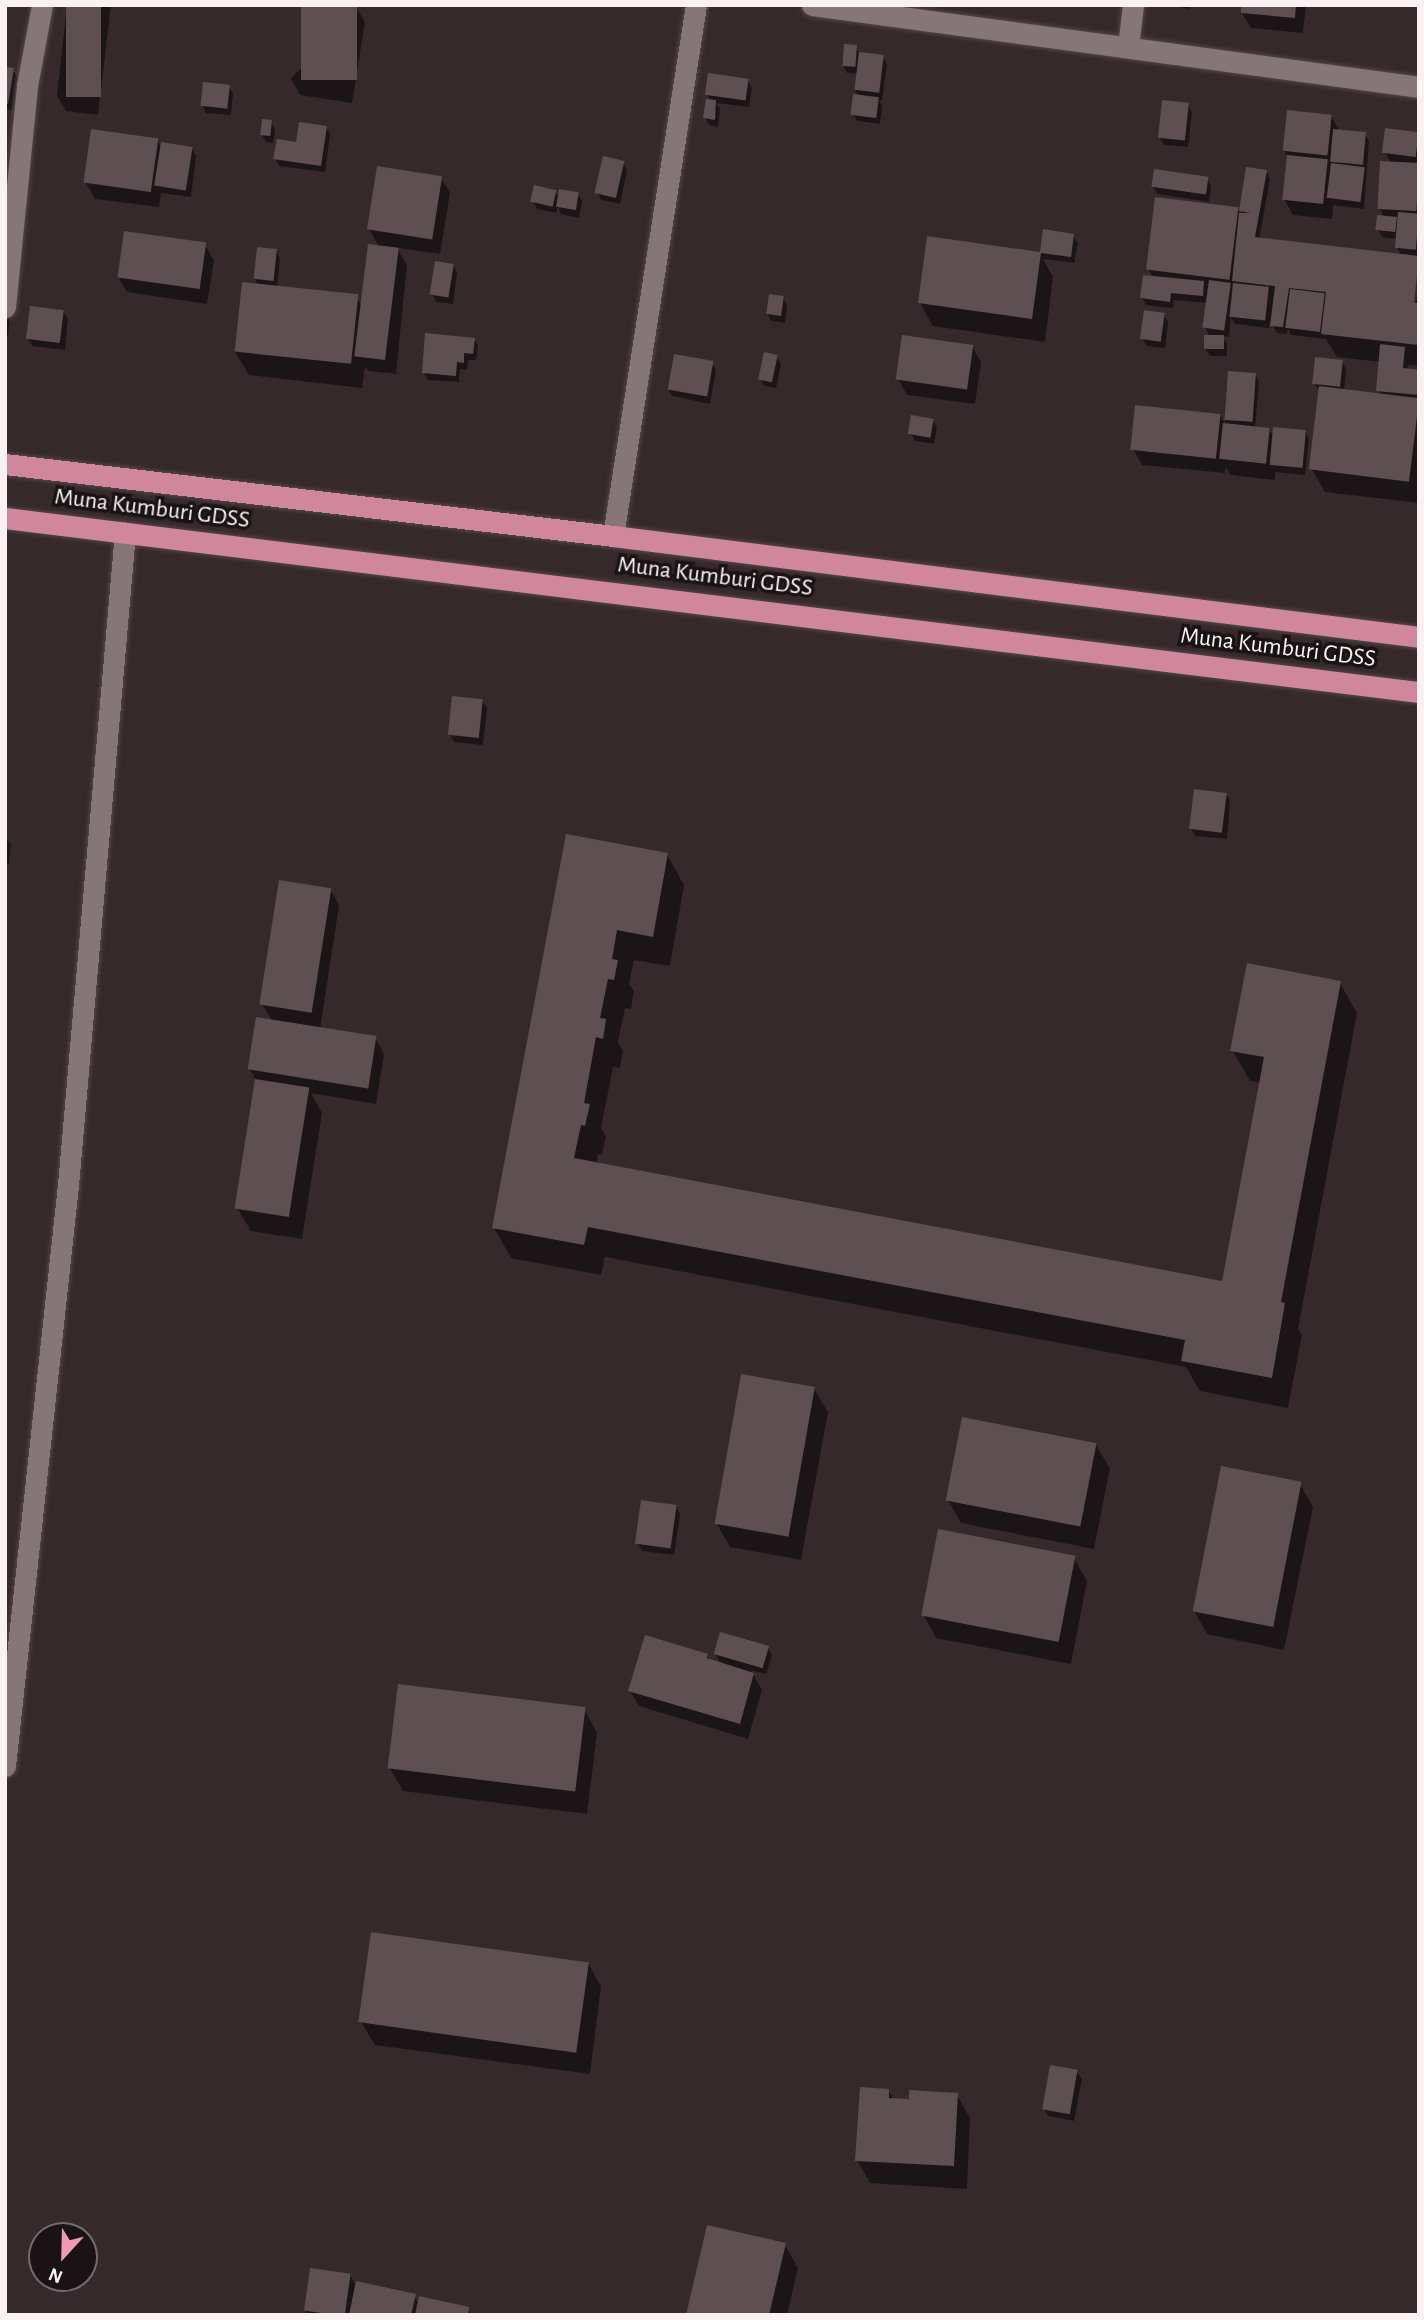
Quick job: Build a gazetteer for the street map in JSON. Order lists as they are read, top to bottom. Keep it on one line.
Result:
{"streets":{"highway":["Muna Kumburi GDSS"]},"north":"bottom"}
